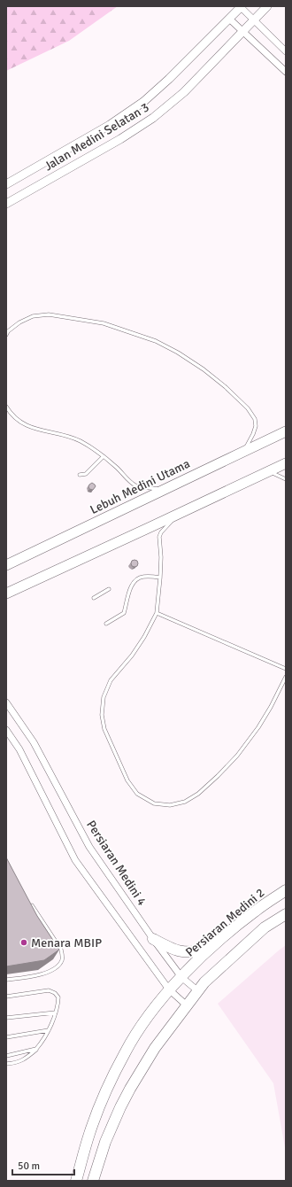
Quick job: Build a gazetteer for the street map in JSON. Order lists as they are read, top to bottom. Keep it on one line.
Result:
{"streets":{"main road":["Lebuh Medini Utama","Persiaran Medini 2"],"street":["Jalan Medini Selatan 3","Persiaran Medini 4"]},"crossings":[["Persiaran Medini 4","Persiaran Medini 2"]],"places":["Menara MBIP"],"scale_bar":"50 m"}
